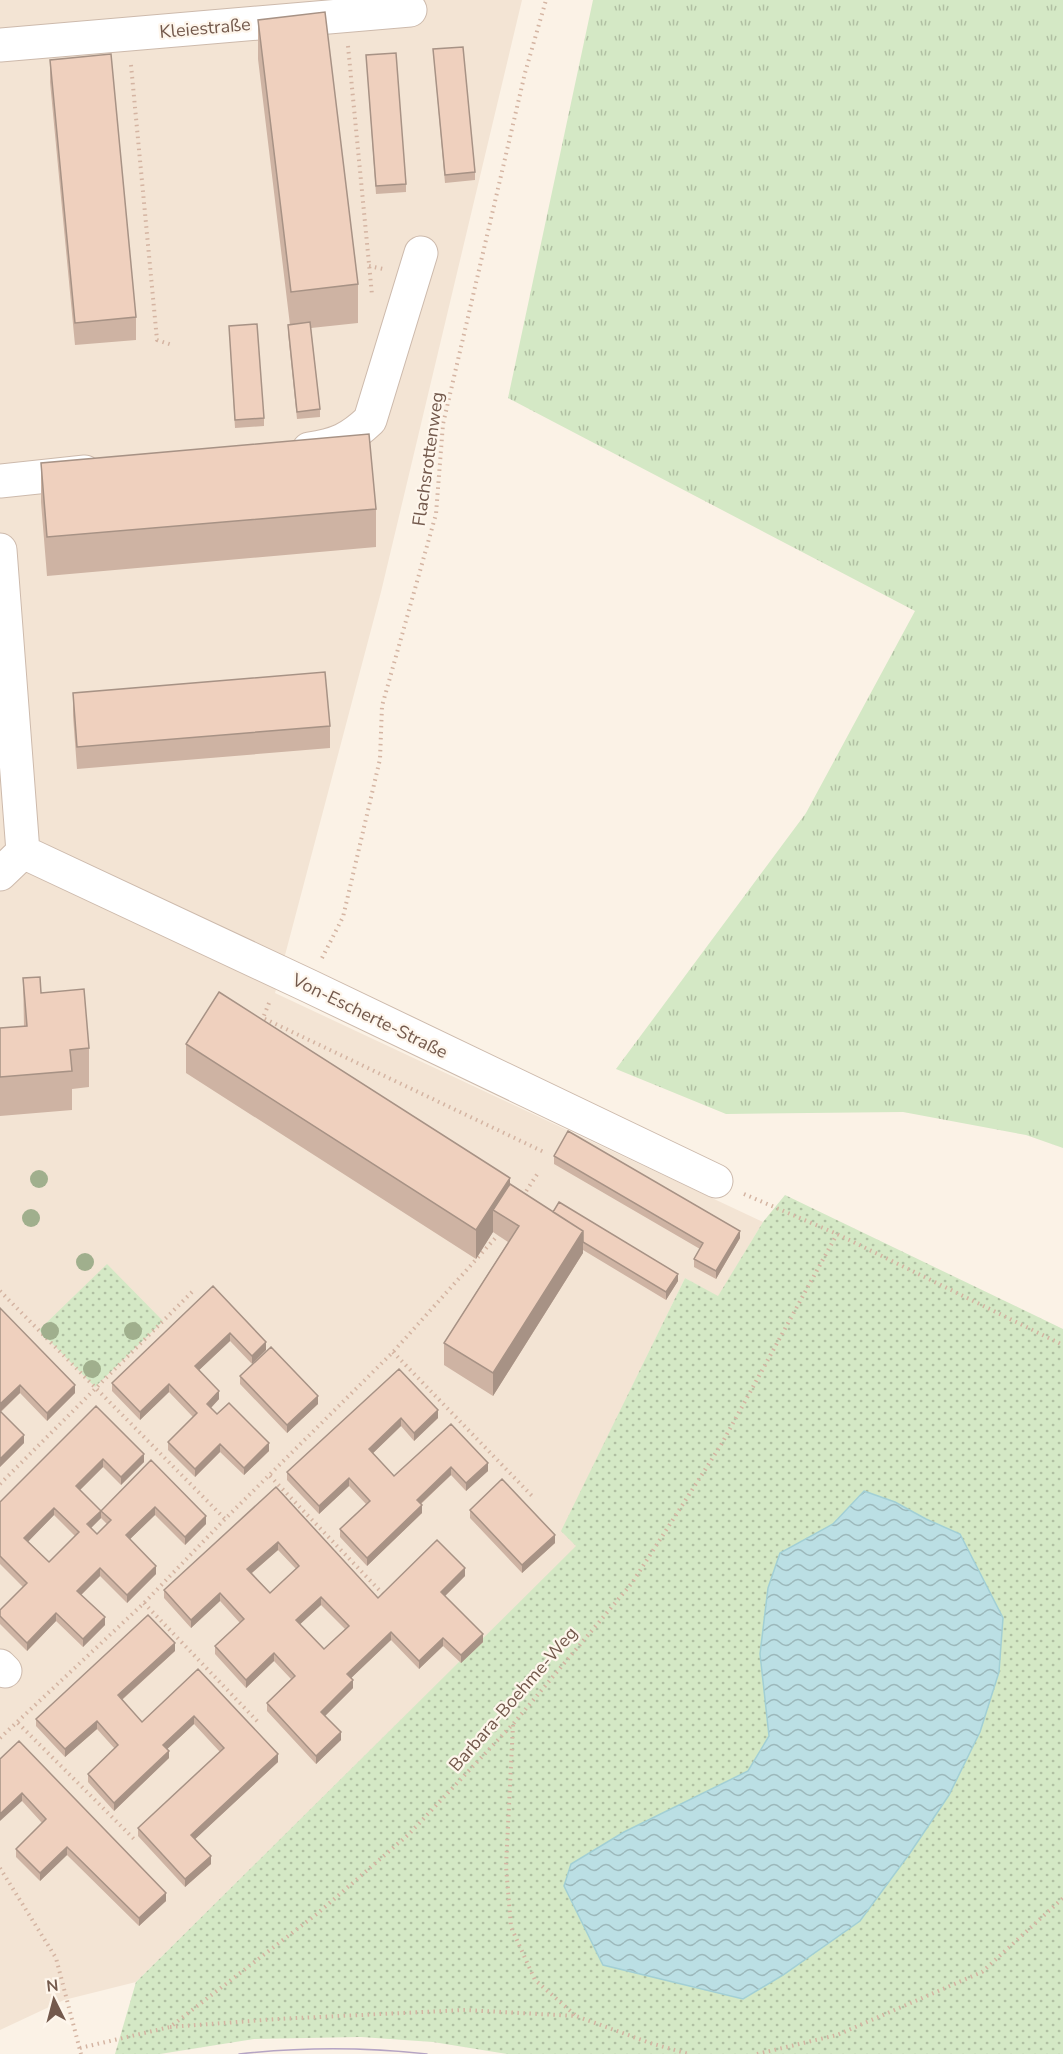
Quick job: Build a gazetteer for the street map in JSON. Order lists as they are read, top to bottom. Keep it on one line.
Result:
{"streets":{"street":["Kleiestraße","Von-Escherte-Straße"],"path":["Flachsrottenweg","Barbara-Boehme-Weg"]},"crossings":[["Flachsrottenweg","Von-Escherte-Straße"]],"north":"top"}
